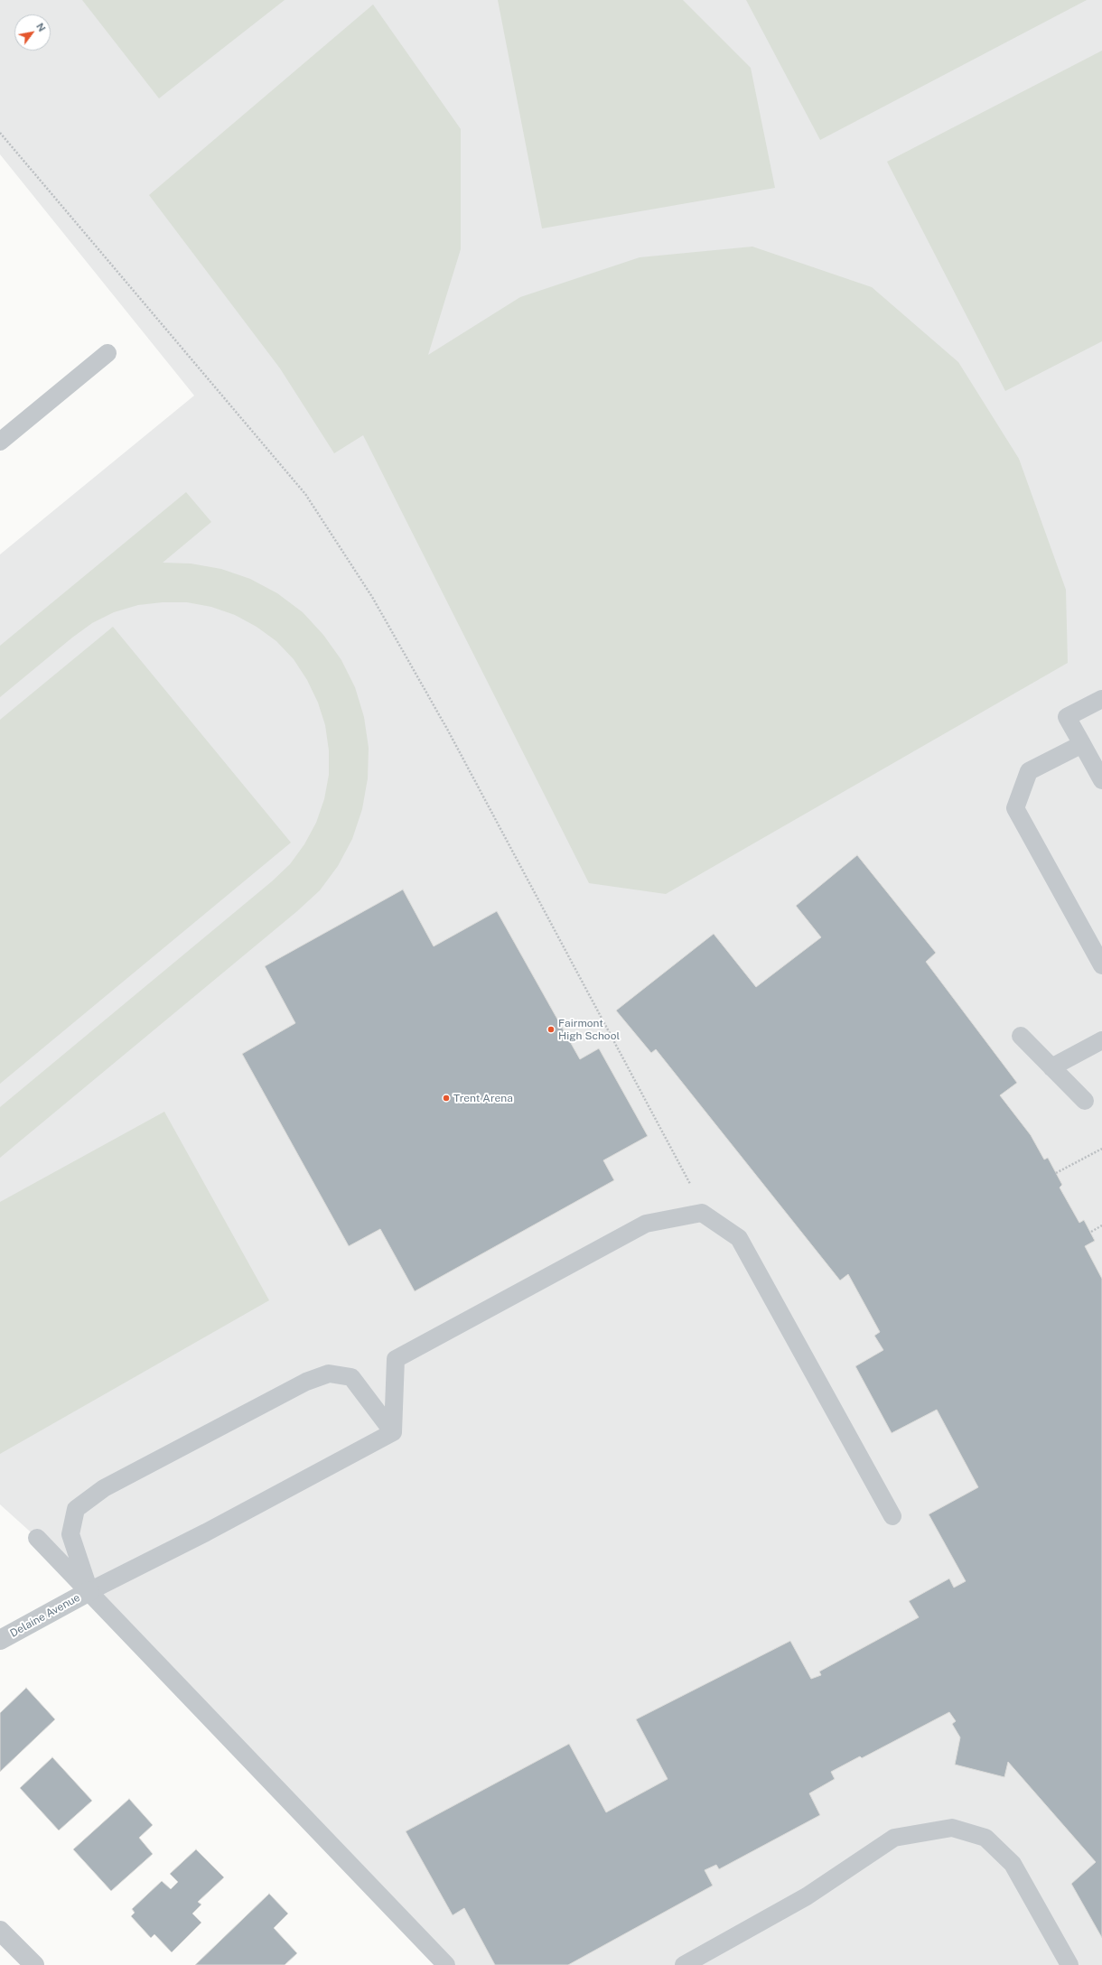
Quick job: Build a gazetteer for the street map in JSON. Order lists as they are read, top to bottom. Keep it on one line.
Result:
{"streets":{"street":["Delaine Avenue"]},"places":["Fairmont High School","Trent Arena"],"north":"top right"}
